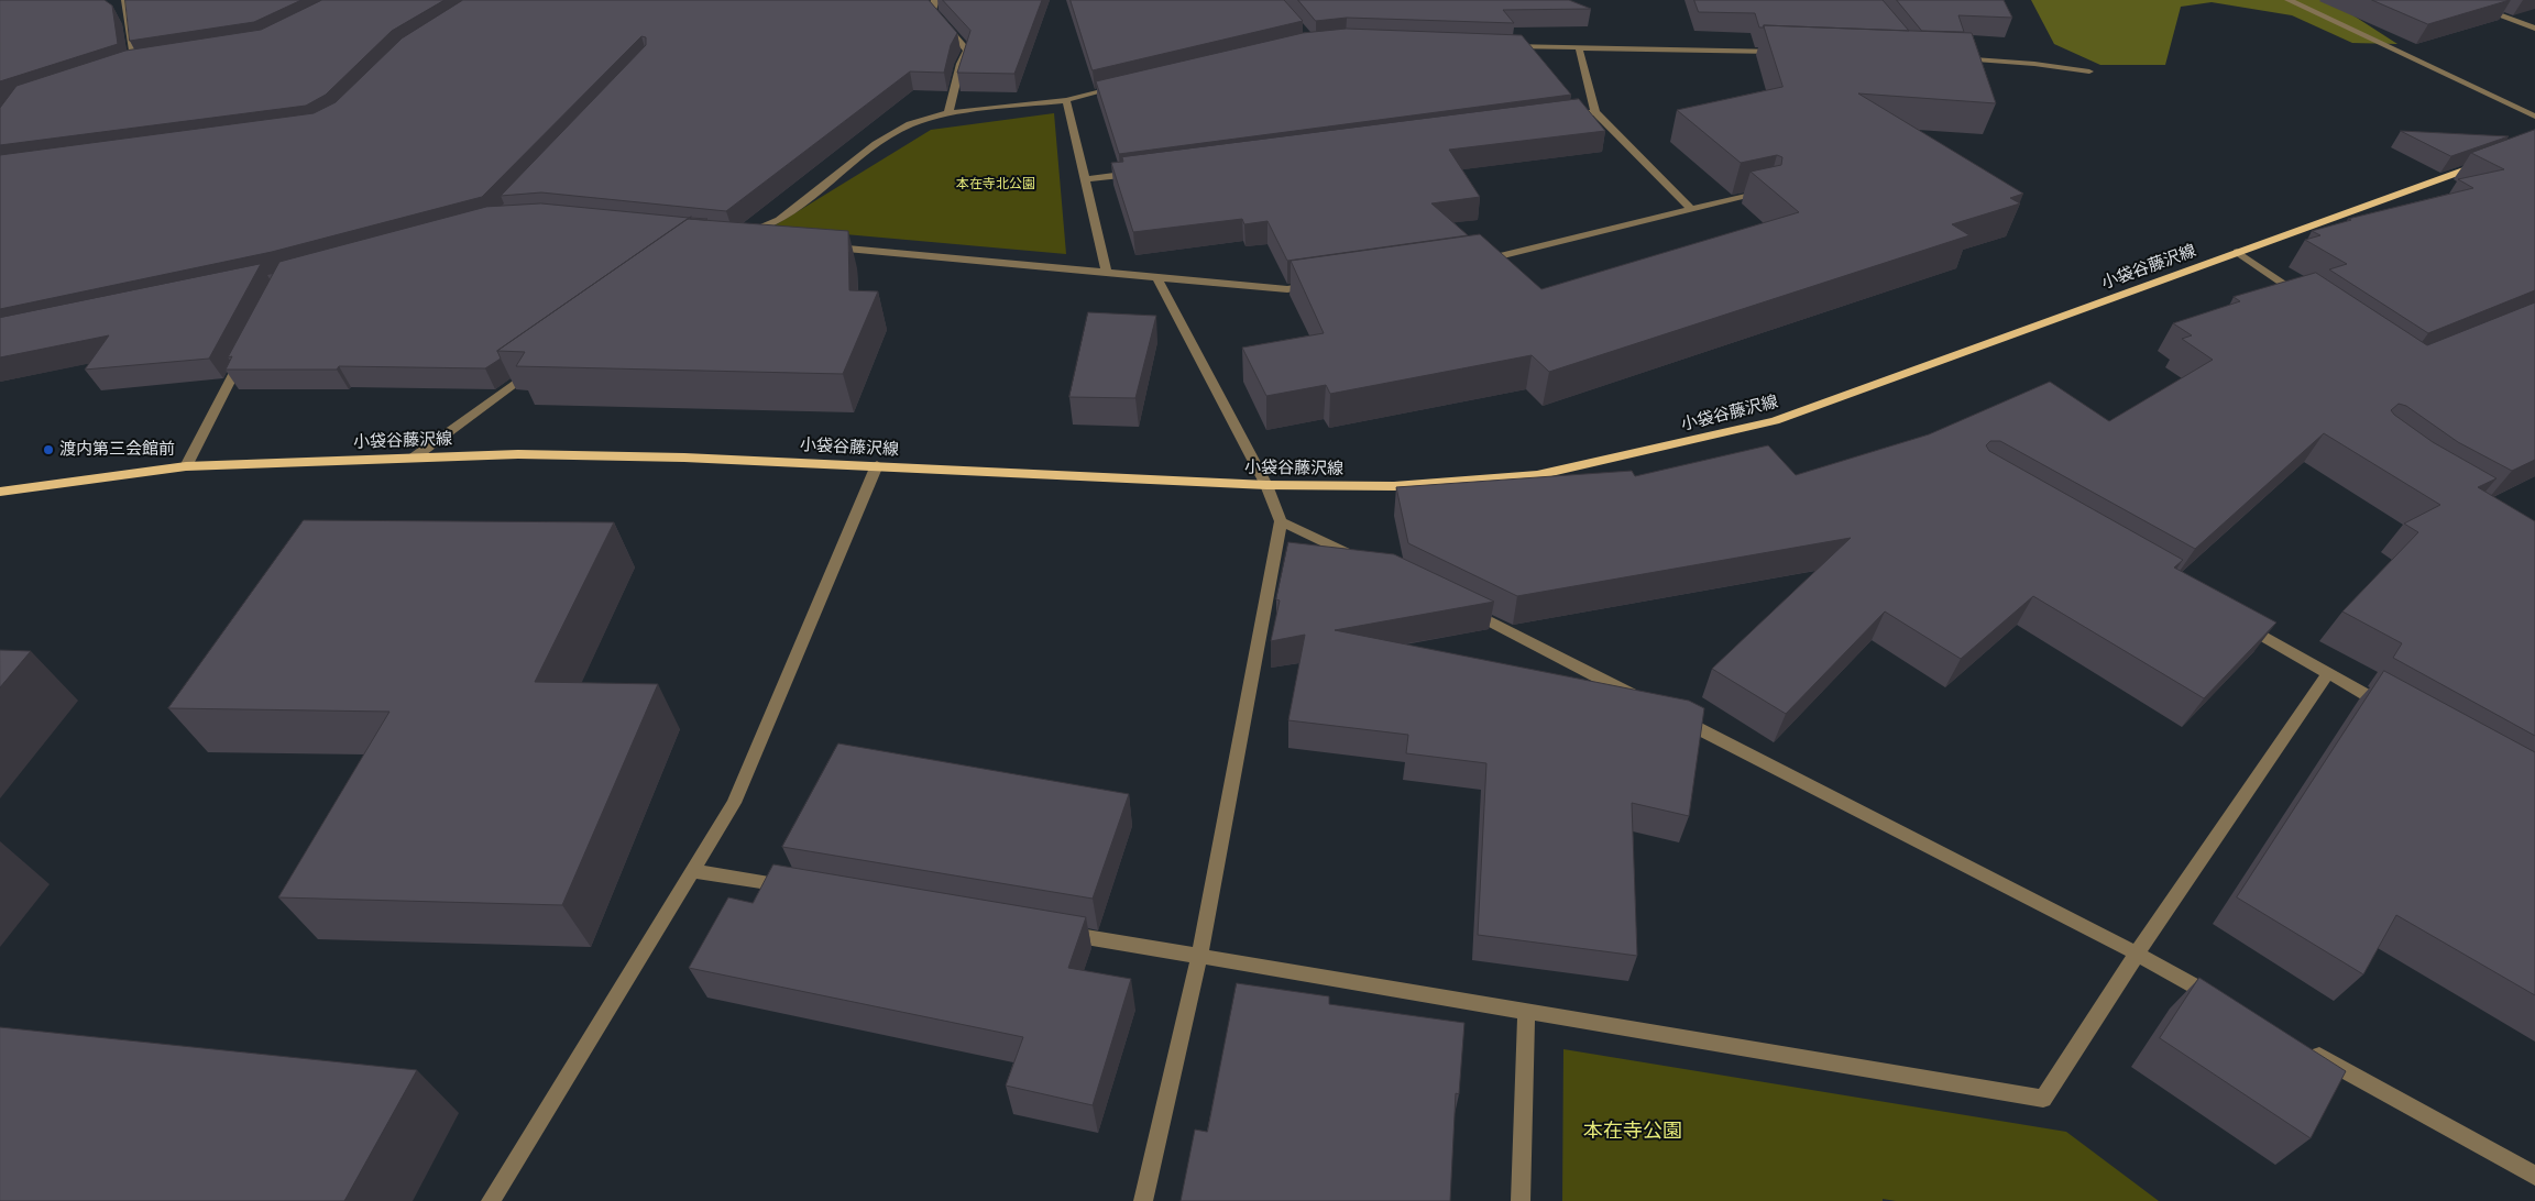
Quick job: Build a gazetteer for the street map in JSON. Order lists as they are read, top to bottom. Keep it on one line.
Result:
{"streets":{"main road":["小袋谷藤沢線"]},"parks":["本在寺北公園","本在寺公園"],"places":["渡内第三会館前"]}
